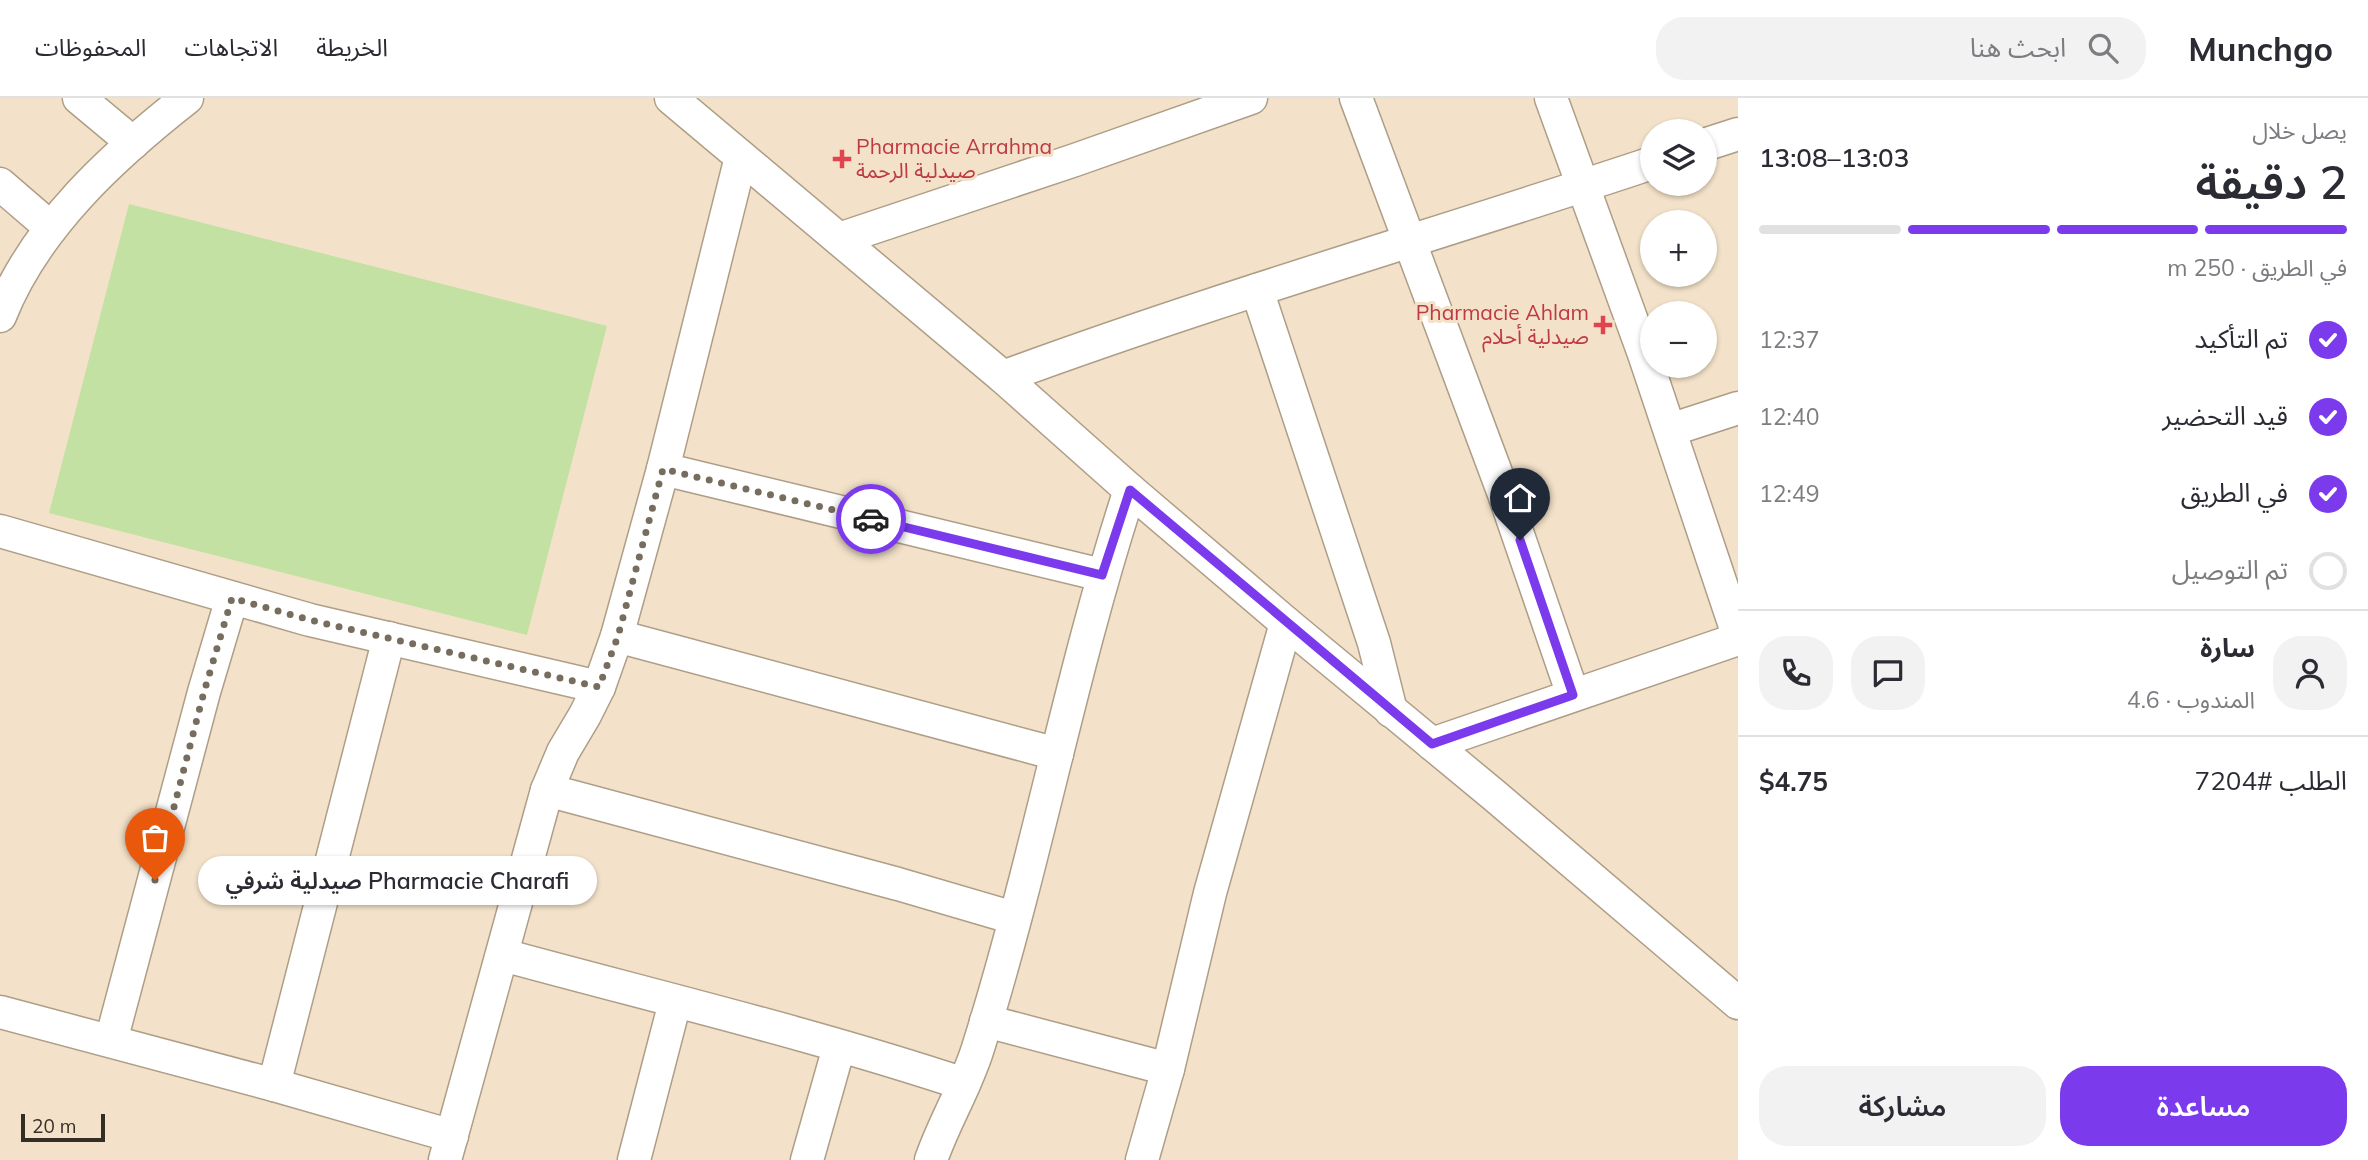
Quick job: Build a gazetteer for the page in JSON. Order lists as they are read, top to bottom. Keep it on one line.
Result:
{"places":{"health":["Pharmacie Arrahma صيدلية الرحمة","Pharmacie Ahlam صيدلية أحلام"],"other":["Pharmacie Charafi صيدلية شرفي"]},"scale_bar":"20 m","page":{"header":"Munchgo","search":"ابحث هنا","nav":["الخريطة","الاتجاهات","المحفوظات"],"heading":["2 دقيقة","يصل خلال","13:03–13:08"],"panel":["سارة","المندوب · 4.6","الطلب #7204","$4.75"],"map_buttons":["+","−"],"bar":"في الطريق · 250 m","list":[["تم التأكيد","12:37"],["قيد التحضير","12:40"],["في الطريق","12:49"],"تم التوصيل"],"bubble":"Pharmacie Charafi صيدلية شرفي","buttons":["مساعدة","مشاركة"],"scale":"20 m"}}
